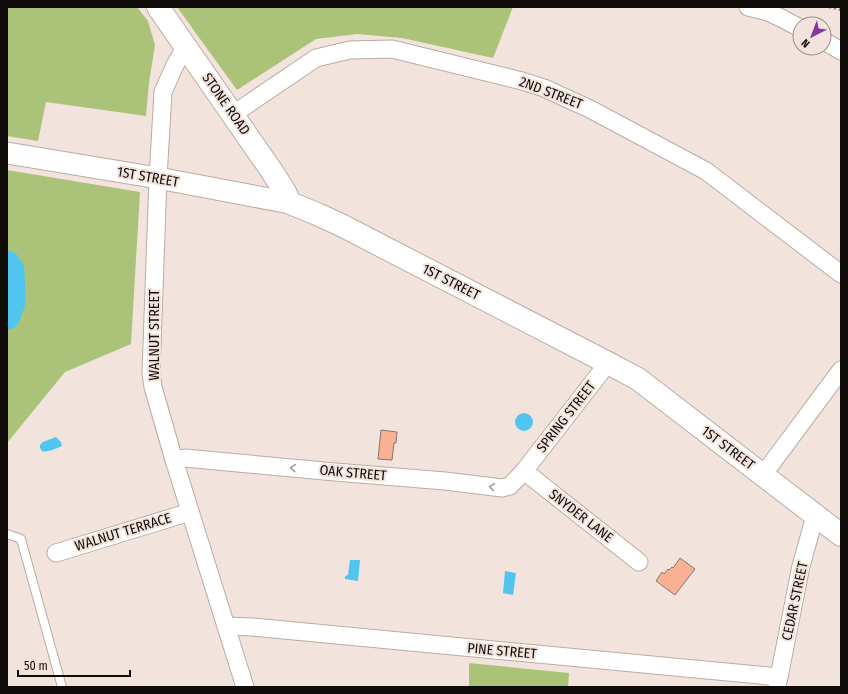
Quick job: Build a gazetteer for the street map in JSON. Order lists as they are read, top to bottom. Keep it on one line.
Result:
{"streets":{"main road":["STONE ROAD","1ST STREET"],"street":["2ND STREET","WALNUT STREET","SPRING STREET","OAK STREET","SNYDER LANE","WALNUT TERRACE","CEDAR STREET","PINE STREET"]},"crossings":[["2ND STREET","STONE ROAD"],["STONE ROAD","1ST STREET"],["STONE ROAD","WALNUT STREET"],["1ST STREET","WALNUT STREET"],["1ST STREET","SPRING STREET"],["1ST STREET","CEDAR STREET"],["WALNUT STREET","OAK STREET"],["WALNUT STREET","WALNUT TERRACE"],["WALNUT STREET","PINE STREET"],["SPRING STREET","OAK STREET"],["SPRING STREET","SNYDER LANE"],["OAK STREET","SNYDER LANE"],["CEDAR STREET","PINE STREET"]],"one_way":["OAK STREET"],"scale_bar":"50 m","north":"bottom left"}
